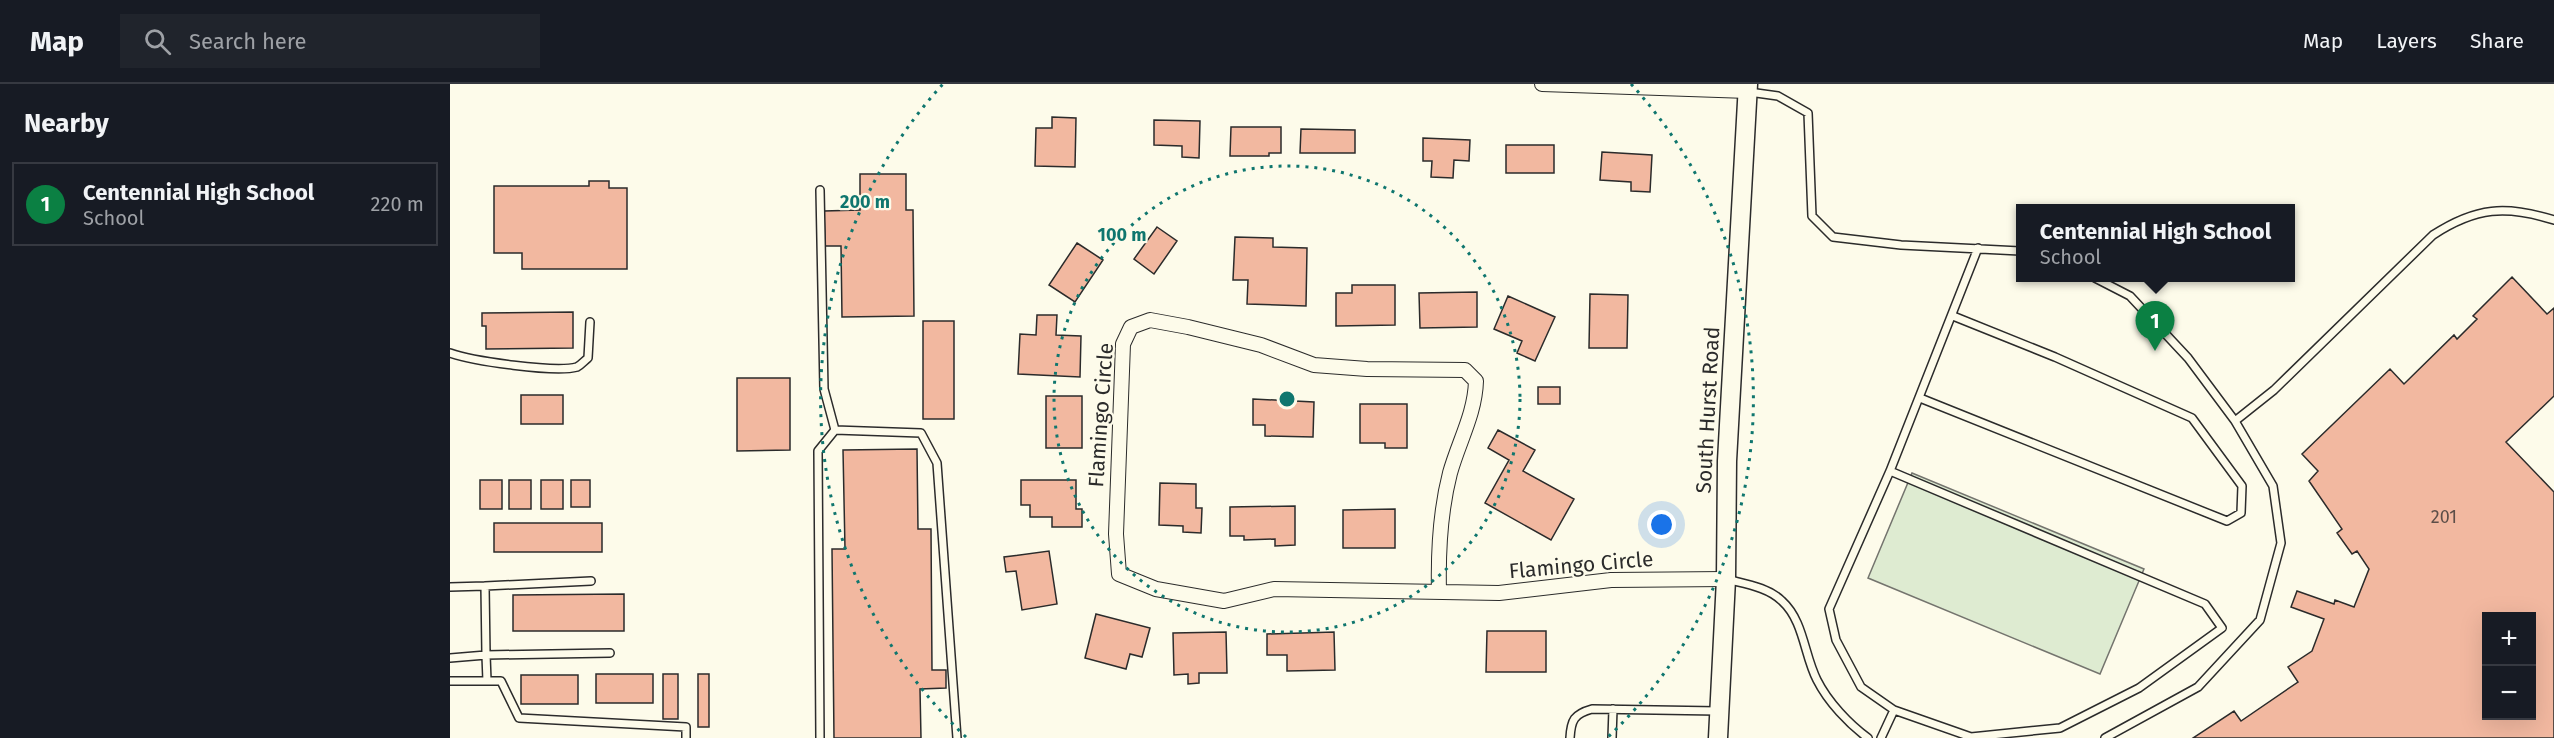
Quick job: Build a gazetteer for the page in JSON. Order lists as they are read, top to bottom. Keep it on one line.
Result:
{"streets":{"street":["South Hurst Road","Flamingo Circle"]},"crossings":[["South Hurst Road","Flamingo Circle"]],"house_numbers":["201"],"page":{"header":"Map","search":"Search here","nav":["Map","Layers","Share"],"heading":"Nearby","list":[{"mark":"1","name":"Centennial High School","note":"School","value":"220 m"}],"popup":["Centennial High School","School"],"pins":"1","map_buttons":["+","−"]},"rings":["200 m","100 m"]}
